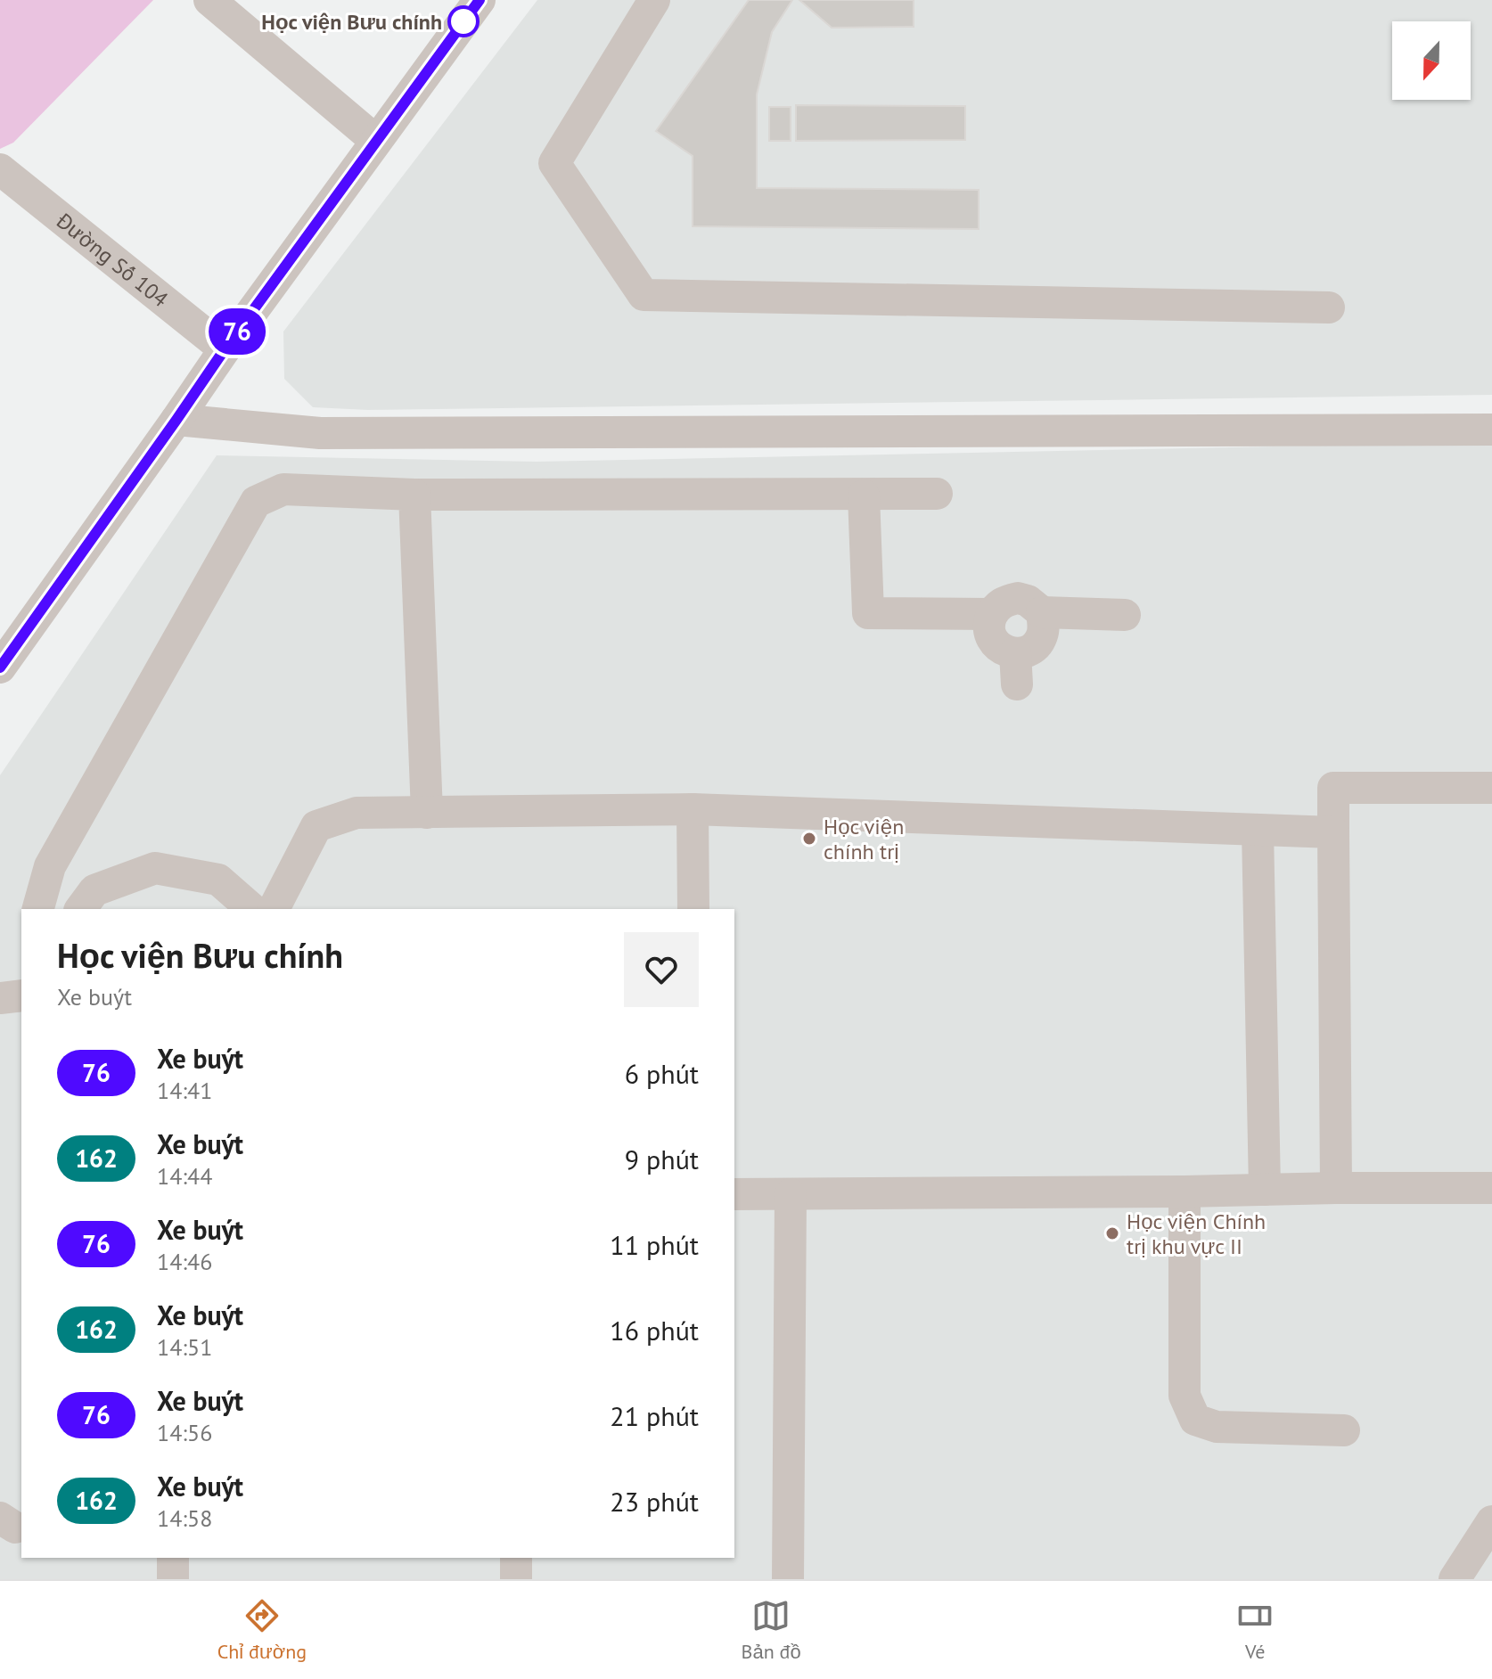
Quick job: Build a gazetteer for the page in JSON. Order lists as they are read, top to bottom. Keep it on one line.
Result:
{"streets":{"street":["Đường Số 104"]},"places":["Học viện Bưu chính","Học viện chính trị","Học viện Chính trị khu vực II"],"lines":["bus line 76"],"north":"bottom","page":{"on_map":"76","heading":["Học viện Bưu chính","Xe buýt"],"list":[{"mark":"76","name":"Xe buýt","note":"14:41","value":"6 phút"},{"mark":"162","name":"Xe buýt","note":"14:44","value":"9 phút"},{"mark":"76","name":"Xe buýt","note":"14:46","value":"11 phút"},{"mark":"162","name":"Xe buýt","note":"14:51","value":"16 phút"},{"mark":"76","name":"Xe buýt","note":"14:56","value":"21 phút"},{"mark":"162","name":"Xe buýt","note":"14:58","value":"23 phút"}],"tabs":["Chỉ đường","Bản đồ","Vé"]}}
